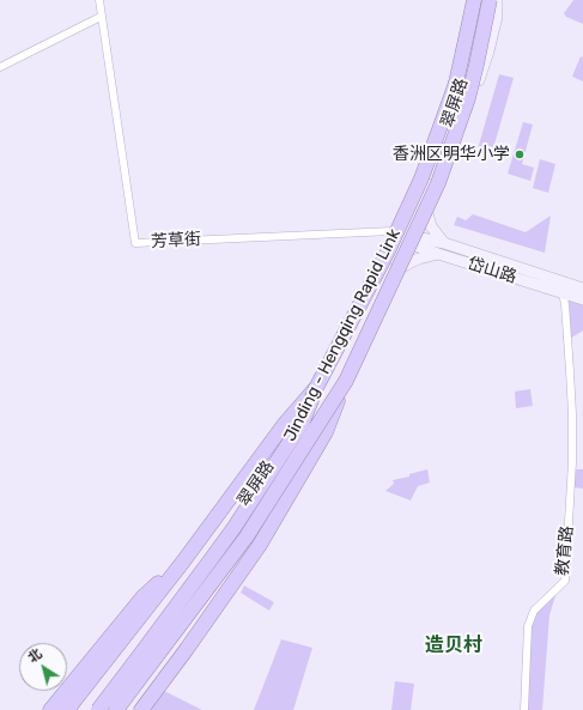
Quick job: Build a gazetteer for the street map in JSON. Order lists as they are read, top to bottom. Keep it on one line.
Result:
{"streets":{"highway":["Jinding - Hengqing Rapid Link"],"main road":["翠屏路","岱山路"],"street":["芳草街","教育路"]},"crossings":[["翠屏路","芳草街"],["翠屏路","岱山路"],["翠屏路","Jinding - Hengqing Rapid Link"],["芳草街","岱山路"],["岱山路","教育路"]],"districts":["造贝村"],"places":["香洲区明华小学"],"north":"top left"}
